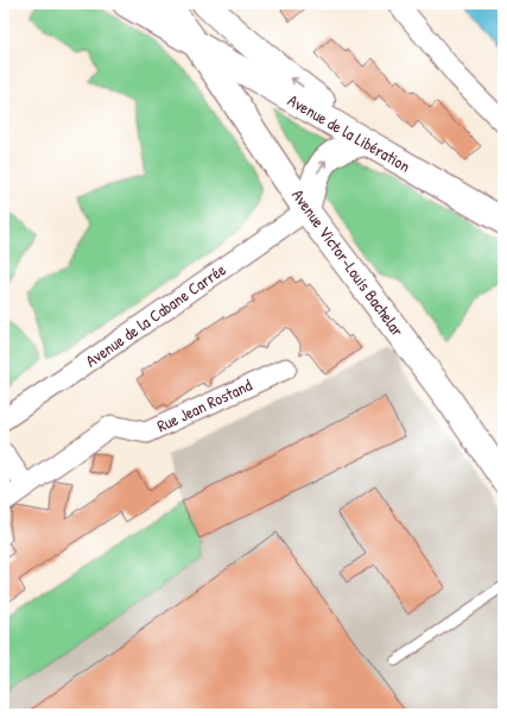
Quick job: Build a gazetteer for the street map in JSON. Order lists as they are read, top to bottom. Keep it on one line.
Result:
{"streets":{"main road":["Avenue de la Libération","Avenue Victor-Louis Bachelar"],"street":["Avenue de la Cabane Carrée","Rue Jean Rostand"]},"crossings":[["Avenue de la Libération","Avenue Victor-Louis Bachelar"],["Avenue Victor-Louis Bachelar","Avenue de la Cabane Carrée"]]}
